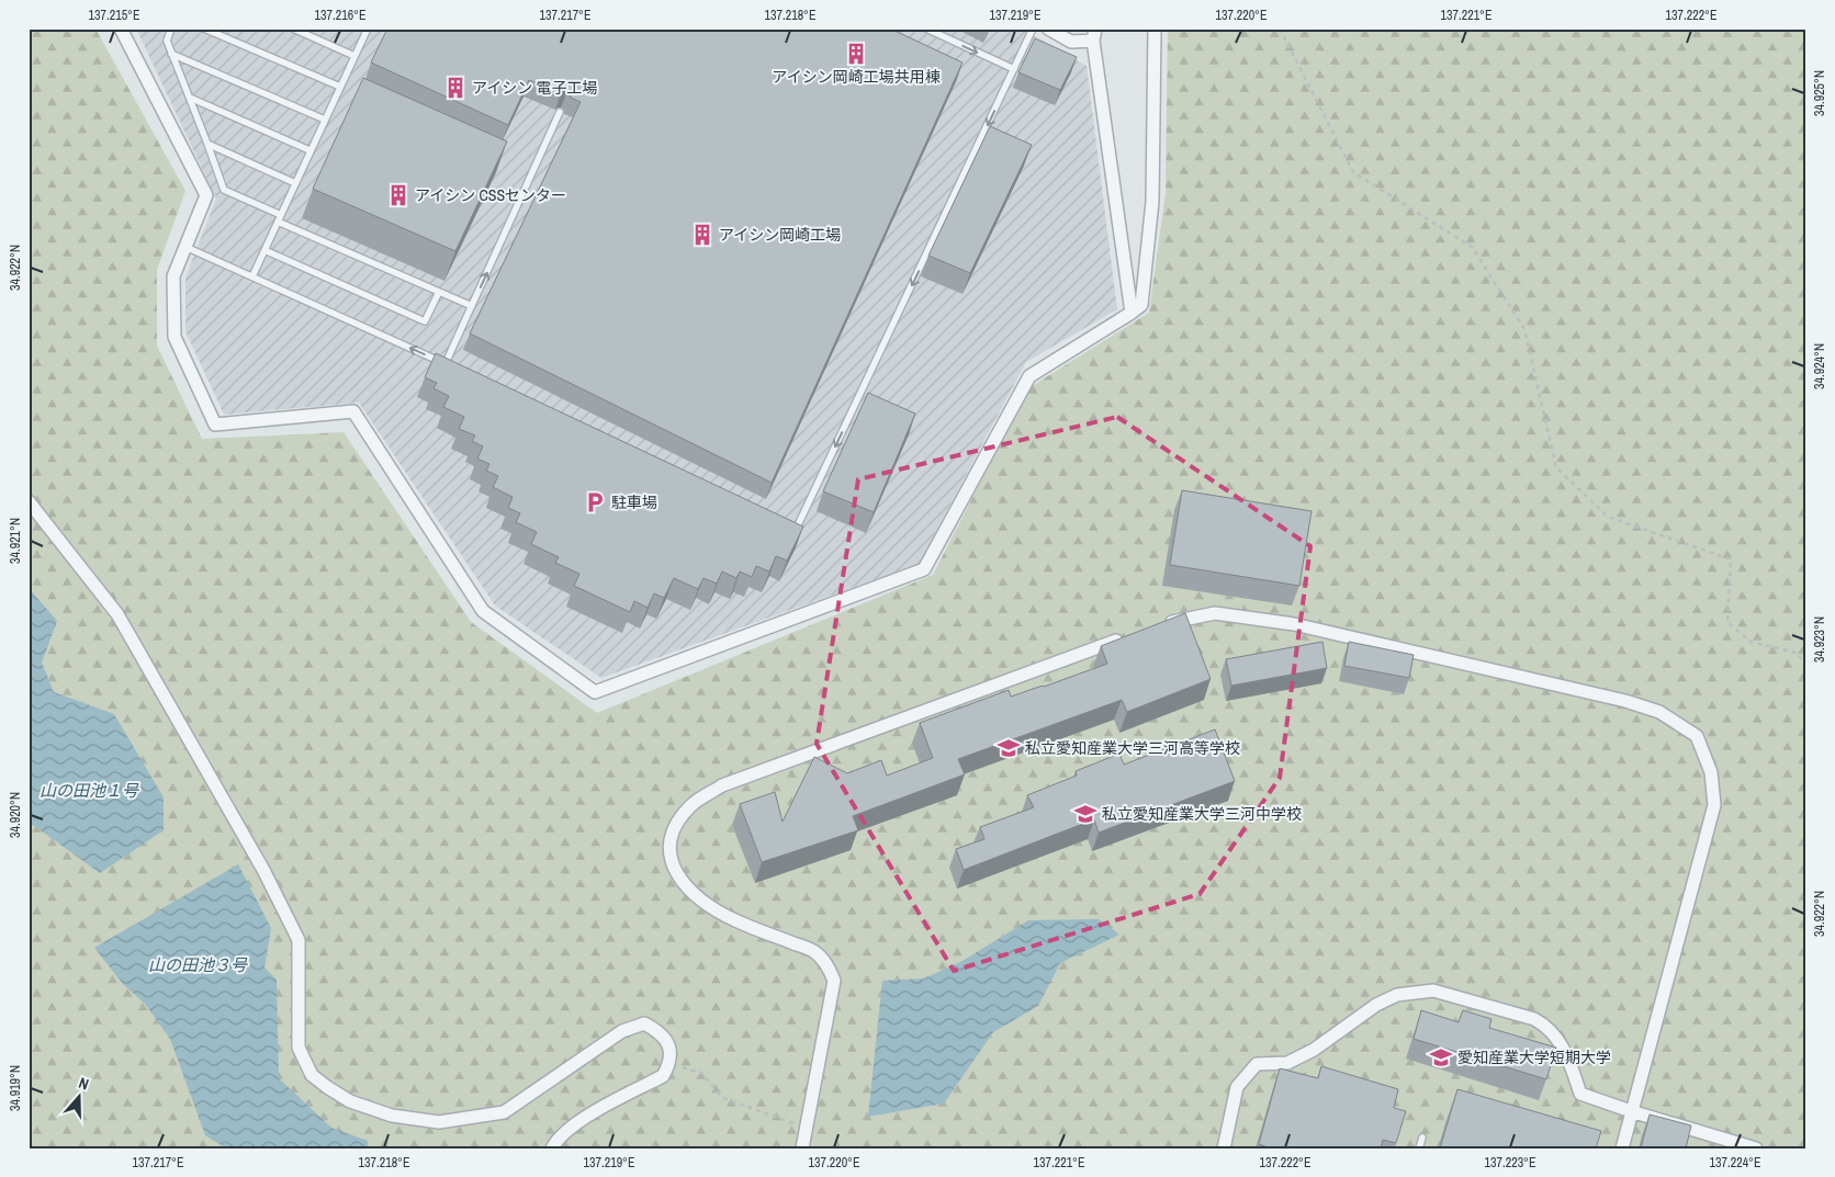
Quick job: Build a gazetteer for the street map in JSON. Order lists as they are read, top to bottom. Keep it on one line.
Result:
{"water":["山の田池１号","山の田池３号"],"places":{"building":["アイシン岡崎工場共用棟","アイシン 電子工場","アイシン CSSセンター","アイシン岡崎工場"],"parking":["駐車場"],"school or university":["私立愛知産業大学三河高等学校","私立愛知産業大学三河中学校","愛知産業大学短期大学"]},"north":"top","coordinates":["137.215°E","137.216°E","137.217°E","137.218°E","137.219°E","137.220°E","137.221°E","137.222°E","34.925°N","34.922°N","34.924°N","34.921°N","34.923°N","34.920°N","34.919°N","137.223°E","137.224°E"]}
